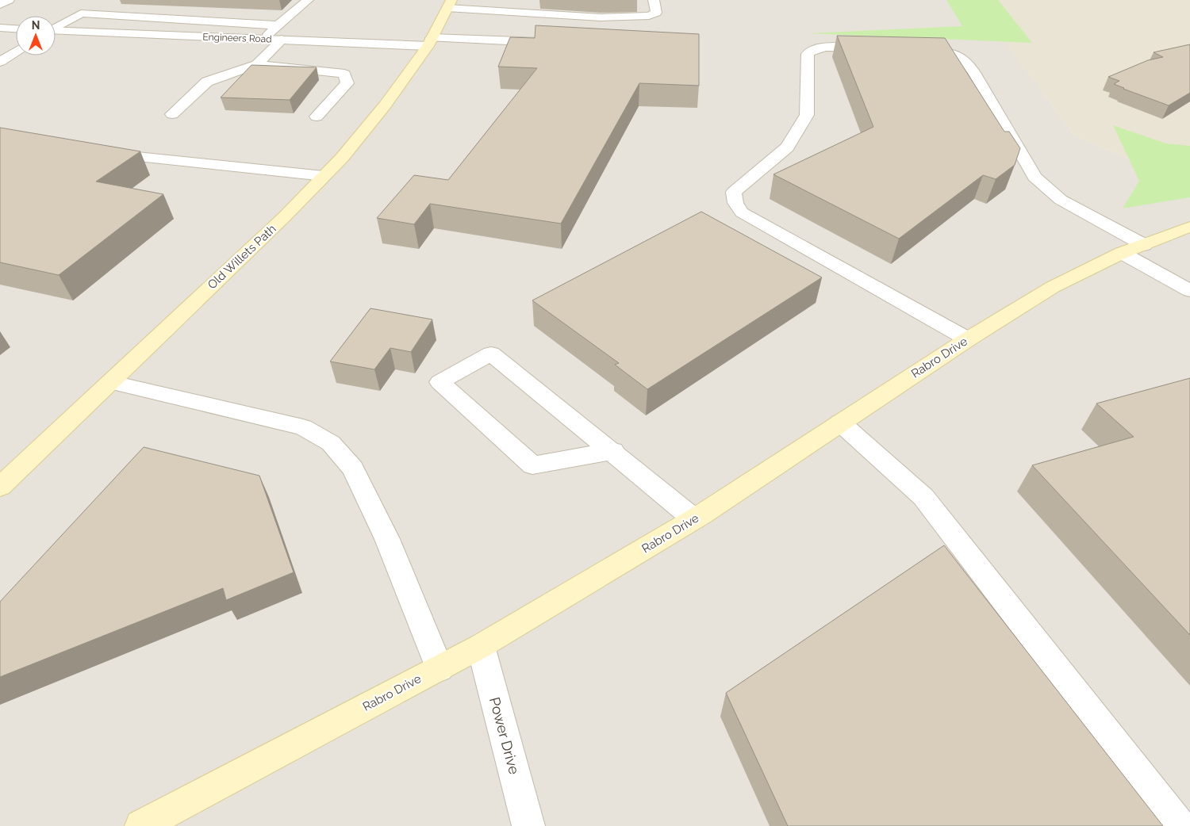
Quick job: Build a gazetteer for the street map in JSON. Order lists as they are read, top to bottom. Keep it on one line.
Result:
{"streets":{"main road":["Old Willets Path","Rabro Drive"],"street":["Engineers Road","Power Drive"]},"crossings":[["Engineers Road","Old Willets Path"],["Rabro Drive","Power Drive"]],"north":"top"}
